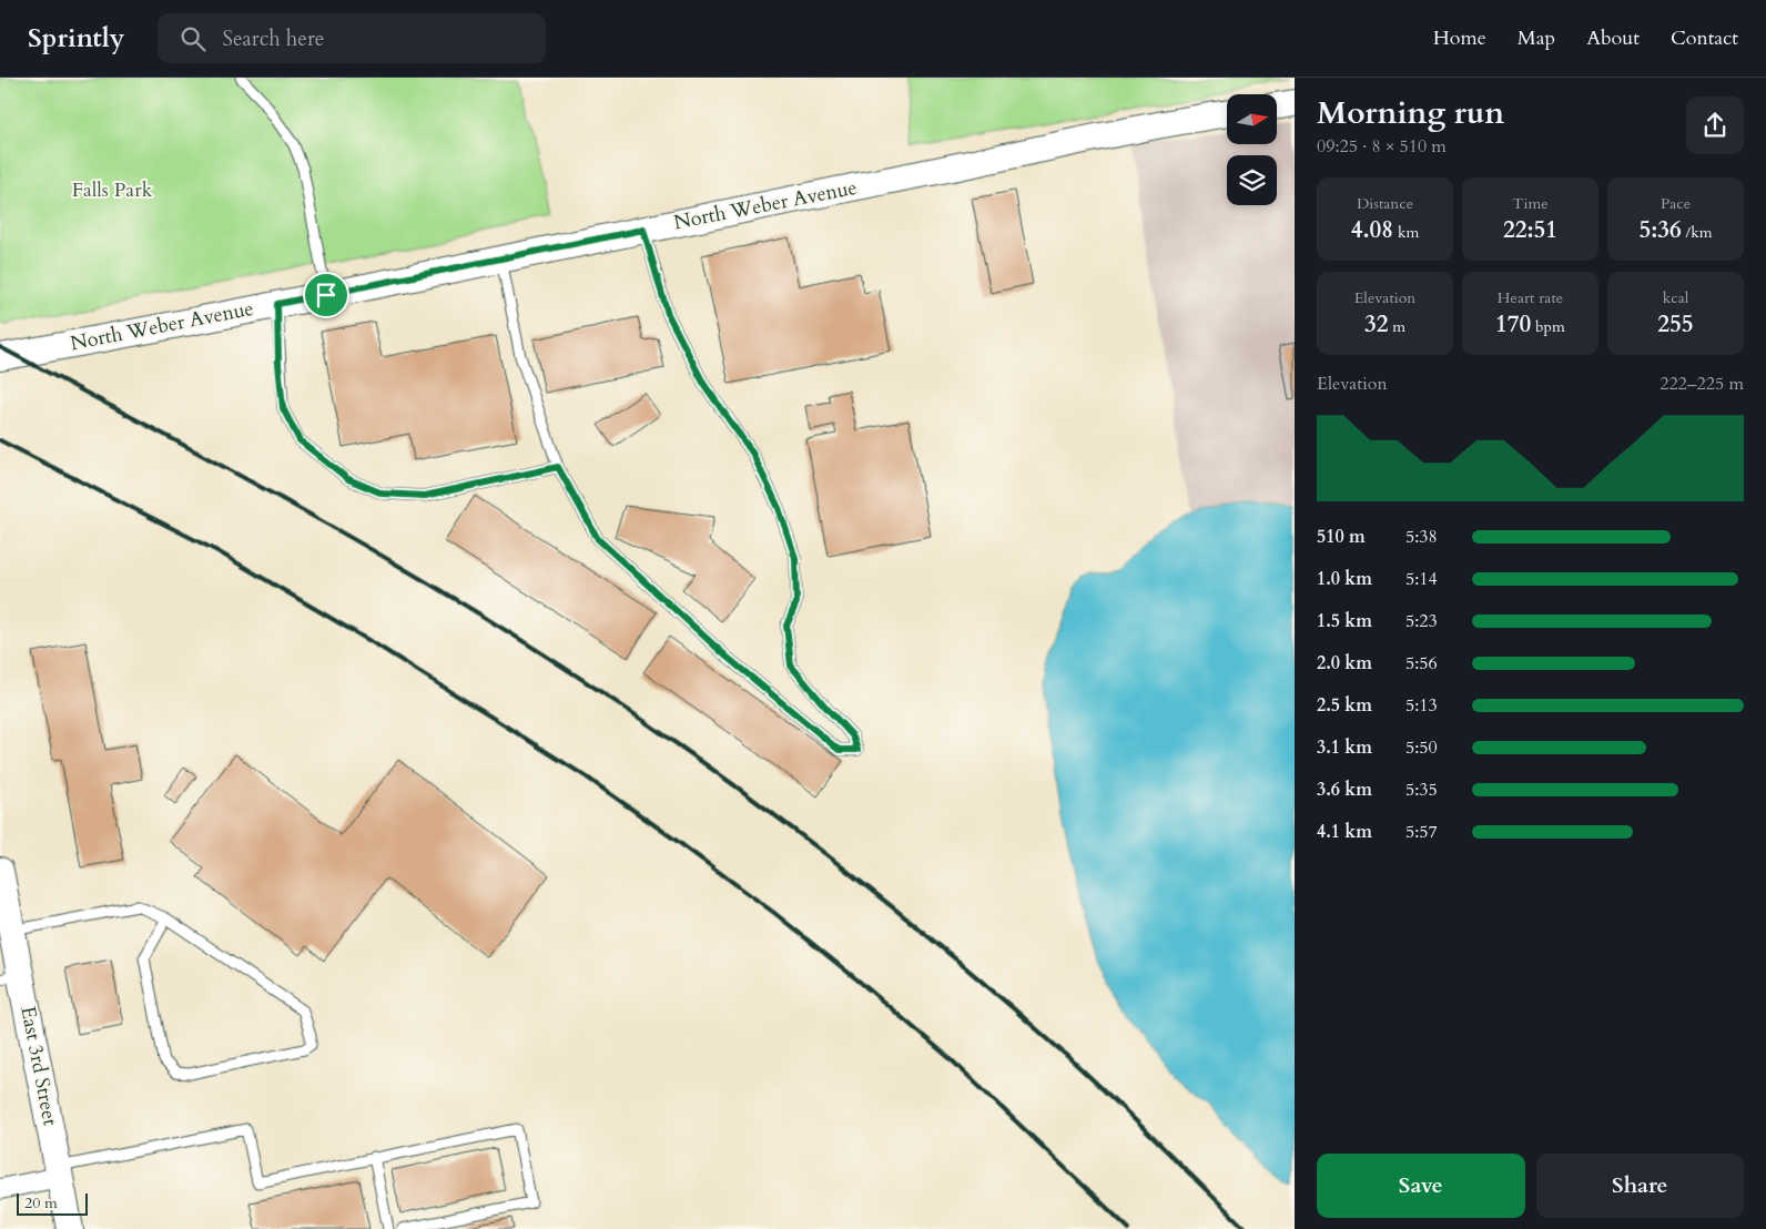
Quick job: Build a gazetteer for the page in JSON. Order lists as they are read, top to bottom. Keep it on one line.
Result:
{"streets":{"street":["North Weber Avenue","East 3rd Street"]},"parks":["Falls Park"],"scale_bar":"20 m","north":"right","page":{"header":"Sprintly","search":"Search here","nav":["Home","Map","About","Contact"],"heading":["Morning run","09:25 · 8 × 510 m"],"stats":[["Distance","4.08 km"],["Time","22:51"],["Pace","5:36 /km"],["Elevation","32 m"],["Heart rate","170 bpm"],["kcal","255"]],"chart":["Elevation","222–225 m"],"list":[{"name":"510 m","note":"5:38"},{"name":"1.0 km","note":"5:14"},{"name":"1.5 km","note":"5:23"},{"name":"2.0 km","note":"5:56"},{"name":"2.5 km","note":"5:13"},{"name":"3.1 km","note":"5:50"},{"name":"3.6 km","note":"5:35"},{"name":"4.1 km","note":"5:57"}],"buttons":["Save","Share"],"scale":"20 m"}}
